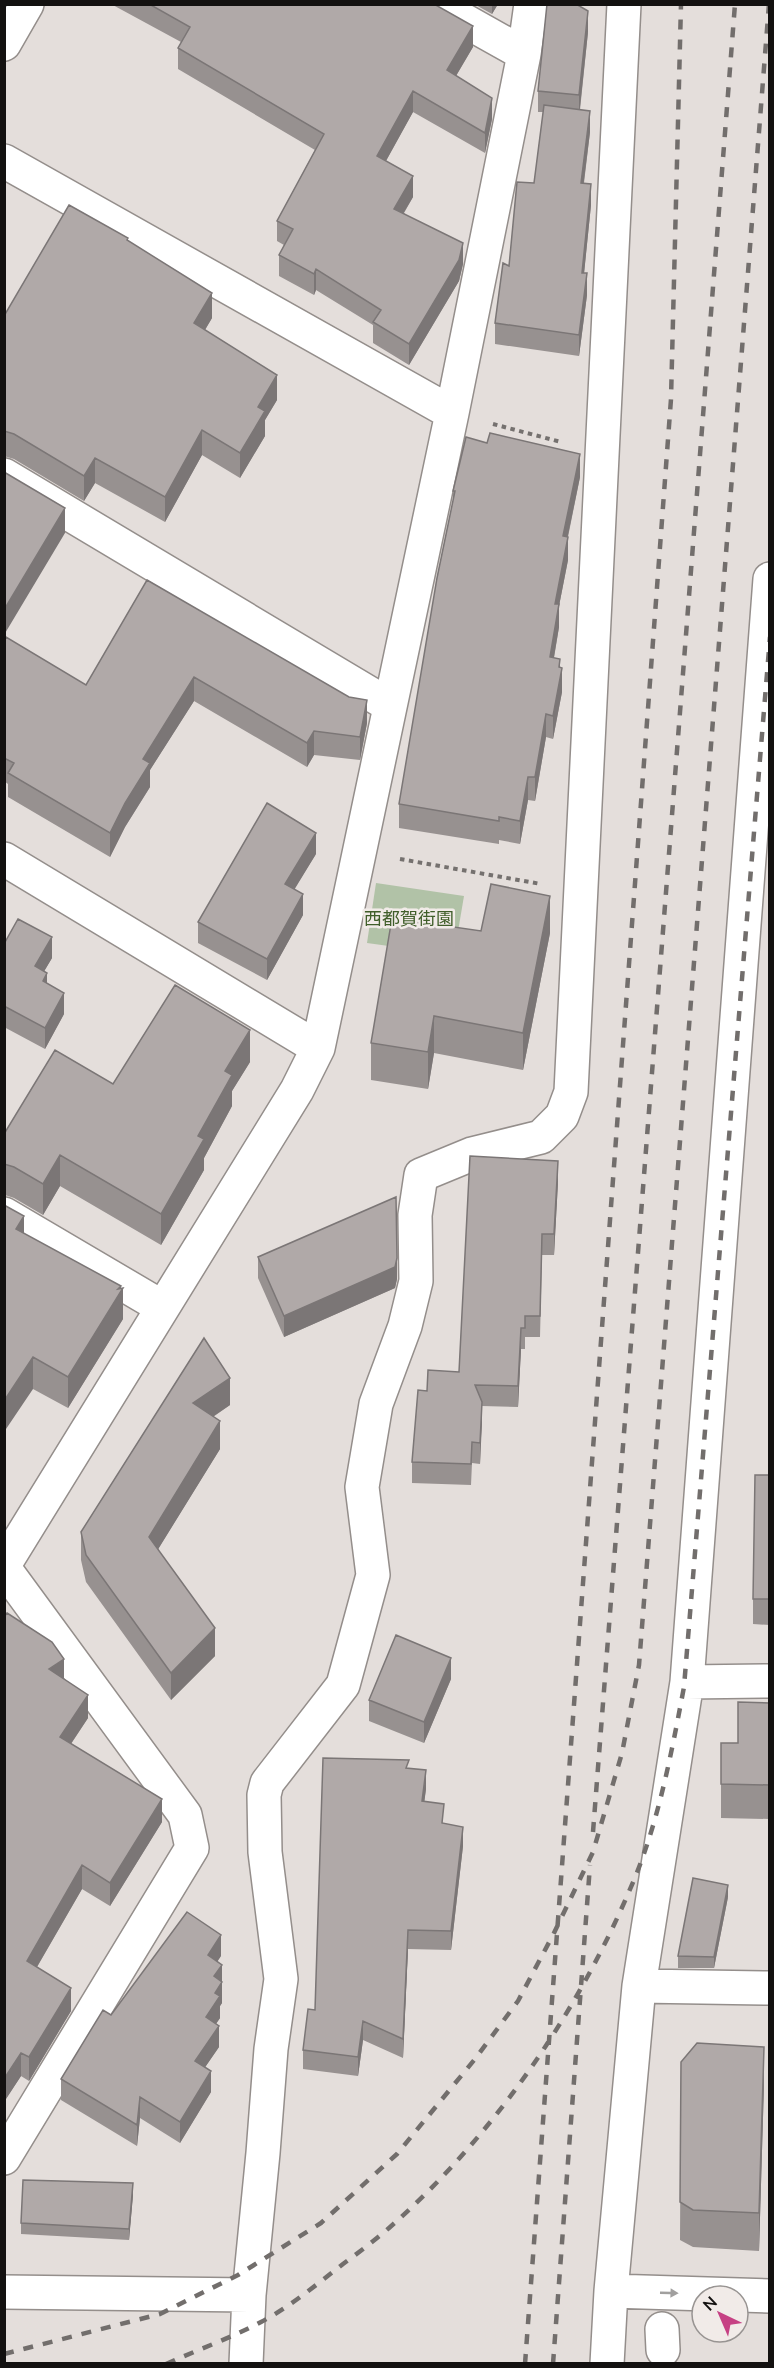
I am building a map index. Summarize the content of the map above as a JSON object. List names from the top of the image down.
{
  "parks": ["西都賀街園"],
  "north": "top left"
}
